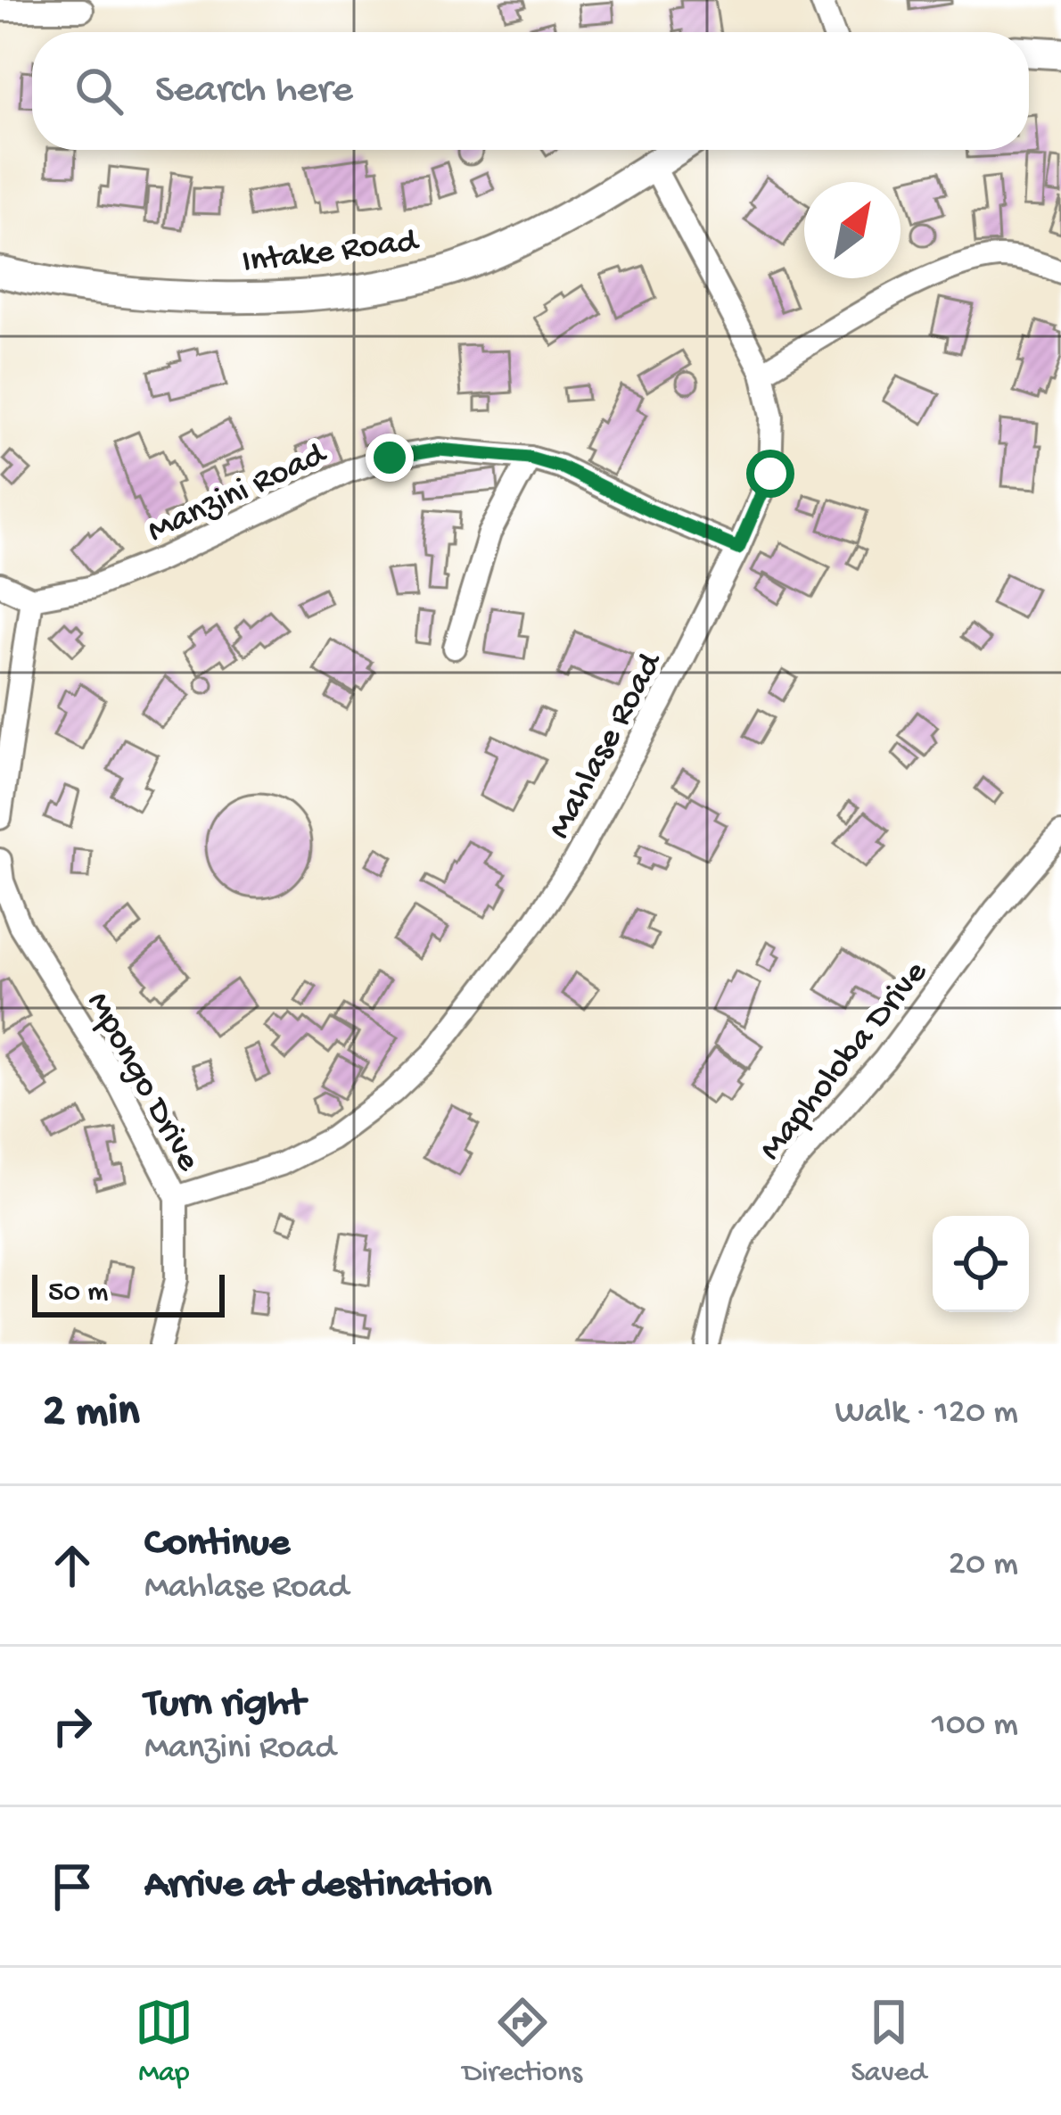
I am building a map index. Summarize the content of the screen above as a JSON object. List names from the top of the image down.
{
  "streets": {
    "street": [
      "Intake Road",
      "Manzini Road",
      "Mahlase Road",
      "Mapholoba Drive",
      "Mpongo Drive"
    ]
  },
  "crossings": [
    ["Intake Road", "Mahlase Road"],
    ["Manzini Road", "Mahlase Road"],
    ["Mahlase Road", "Mpongo Drive"]
  ],
  "scale_bar": "50 m",
  "north": "top right",
  "page": {
    "search": "Search here",
    "scale": "50 m",
    "heading": ["2 min", "Walk · 120 m"],
    "list": [
      ["Continue", "Mahlase Road", "20 m"],
      ["Turn right", "Manzini Road", "100 m"],
      "Arrive at destination"
    ],
    "nav": ["Map", "Directions", "Saved"]
  }
}
